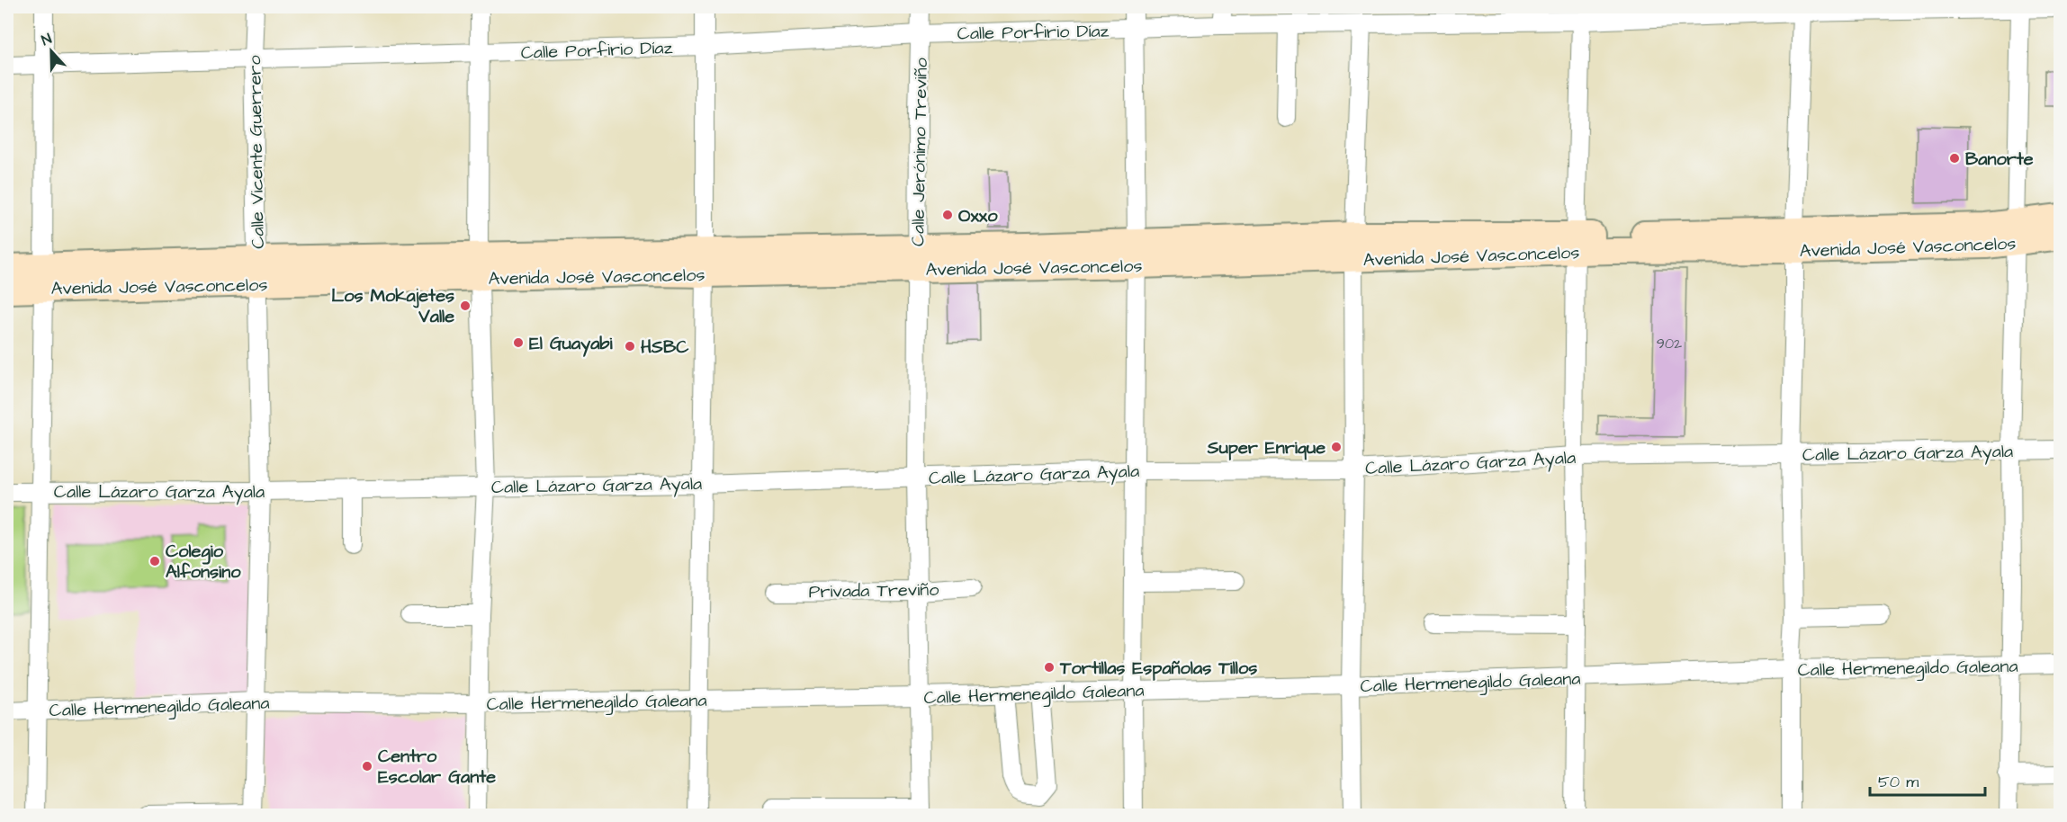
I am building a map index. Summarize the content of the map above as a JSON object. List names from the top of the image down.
{
  "streets": {
    "main road": ["Avenida José Vasconcelos"],
    "street": [
      "Calle Porfirio Díaz",
      "Calle Vicente Guerrero",
      "Calle Jerónimo Treviño",
      "Calle Lázaro Garza Ayala",
      "Privada Treviño",
      "Calle Hermenegildo Galeana"
    ]
  },
  "crossings": [
    ["Calle Porfirio Díaz", "Calle Vicente Guerrero"],
    ["Calle Porfirio Díaz", "Calle Jerónimo Treviño"],
    ["Calle Vicente Guerrero", "Avenida José Vasconcelos"],
    ["Calle Vicente Guerrero", "Calle Lázaro Garza Ayala"],
    ["Calle Vicente Guerrero", "Calle Hermenegildo Galeana"],
    ["Calle Jerónimo Treviño", "Avenida José Vasconcelos"],
    ["Calle Jerónimo Treviño", "Calle Lázaro Garza Ayala"],
    ["Calle Jerónimo Treviño", "Privada Treviño"],
    ["Calle Jerónimo Treviño", "Calle Hermenegildo Galeana"]
  ],
  "places": [
    "Banorte",
    "Oxxo",
    "Los Mokajetes Valle",
    "El Guayabi",
    "HSBC",
    "Super Enrique",
    "Colegio Alfonsino",
    "Tortillas Españolas Tillos",
    "Centro Escolar Gante"
  ],
  "house_numbers": ["902"],
  "scale_bar": "50 m",
  "north": "top"
}
